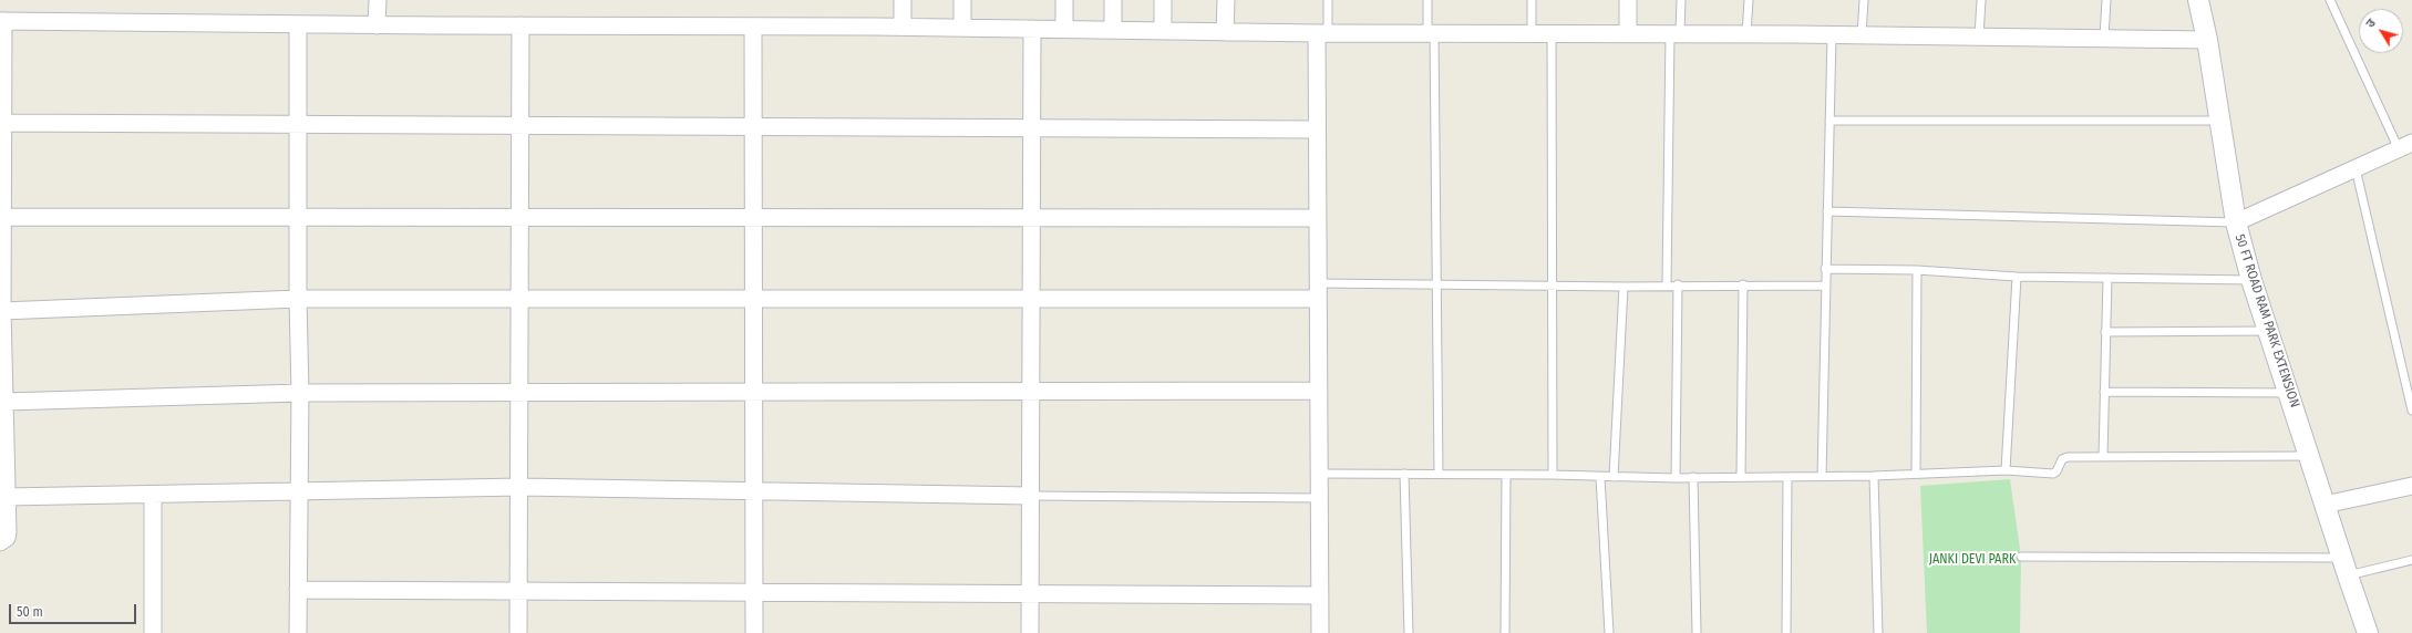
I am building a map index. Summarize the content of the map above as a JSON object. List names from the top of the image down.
{
  "streets": {
    "street": ["50 FT ROAD RAM PARK EXTENSION"]
  },
  "parks": ["JANKI DEVI PARK"],
  "scale_bar": "50 m",
  "north": "top left"
}
